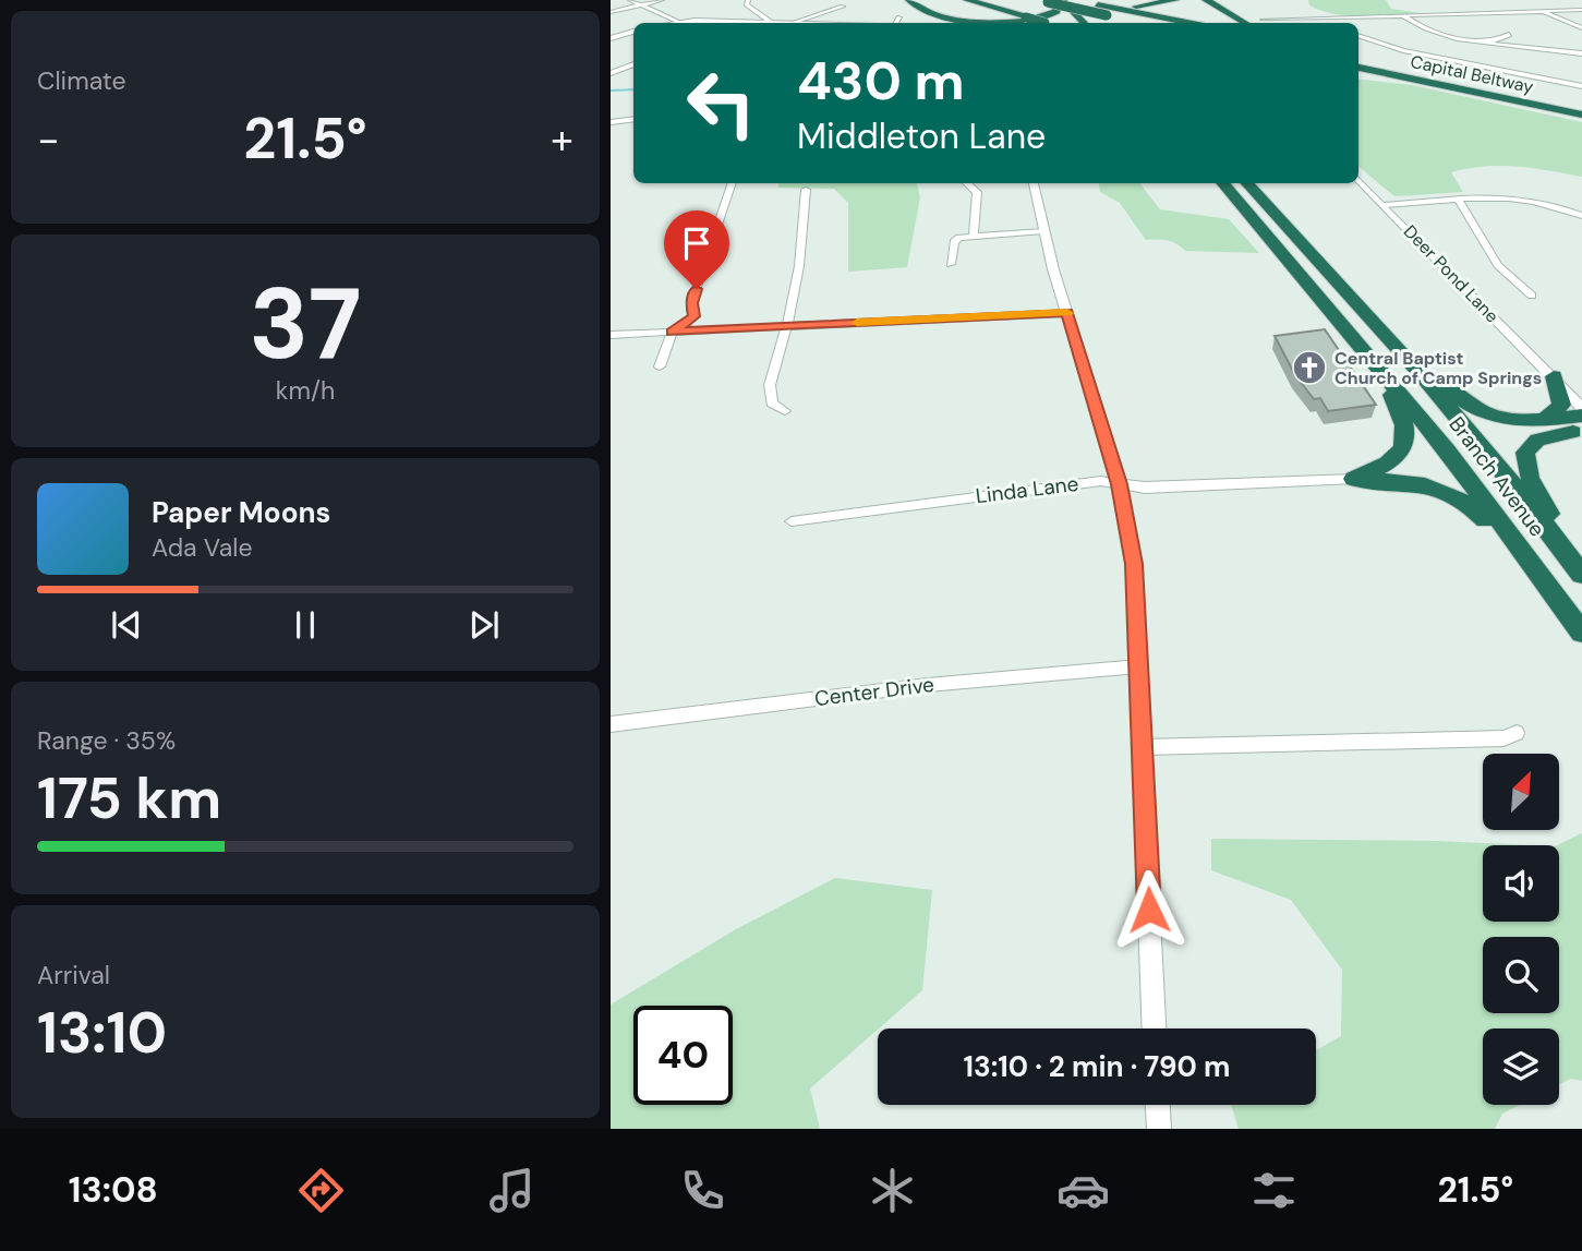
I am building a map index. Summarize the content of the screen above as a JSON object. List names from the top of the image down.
{
  "streets": {
    "highway": ["Capital Beltway", "Branch Avenue"],
    "street": ["Deer Pond Lane", "Linda Lane", "Center Drive"]
  },
  "places": {
    "church": ["Central Baptist Church of Camp Springs"]
  },
  "north": "top right",
  "page": {
    "tile": [
      "Climate",
      ["37", "km/h"],
      ["Range · 35%", "175 km"],
      ["Arrival", "13:10"]
    ],
    "turn": ["430 m", "Middleton Lane"],
    "heat": ["−", "21.5°", "+"],
    "song": ["Paper Moons", "Ada Vale"],
    "limit": "40",
    "trip": "13:10 · 2 min · 790 m",
    "tabs": ["13:08", "21.5°"]
  }
}
